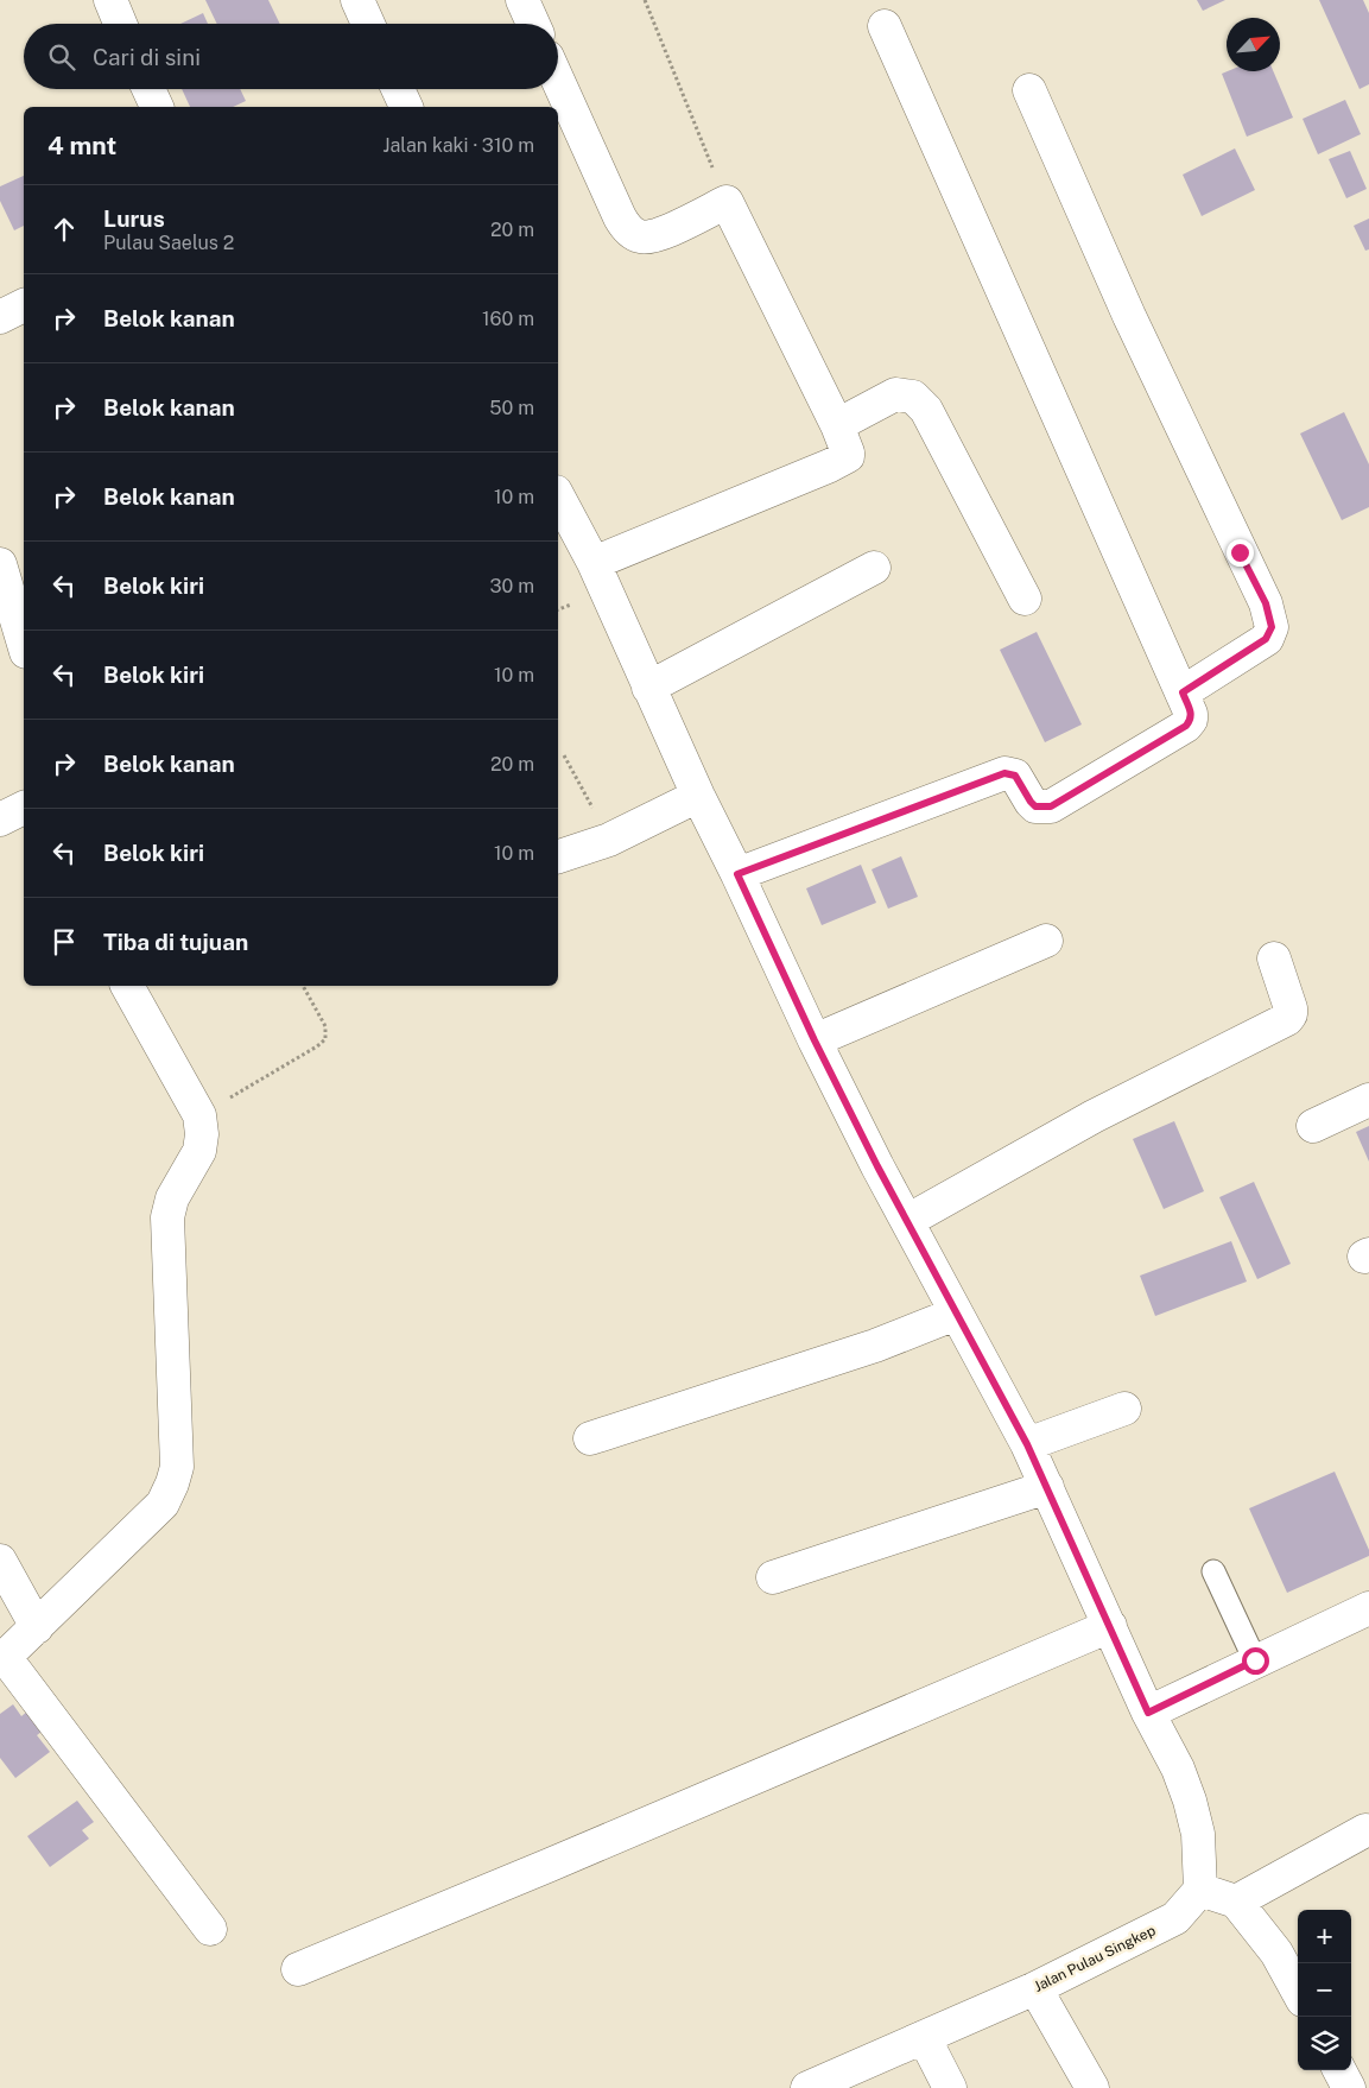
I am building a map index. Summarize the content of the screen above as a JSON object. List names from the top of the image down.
{
  "streets": {
    "street": ["Jalan Pulau Singkep"]
  },
  "north": "top right",
  "page": {
    "search": "Cari di sini",
    "heading": ["4 mnt", "Jalan kaki · 310 m"],
    "list": [
      ["Lurus", "Pulau Saelus 2", "20 m"],
      ["Belok kanan", "160 m"],
      ["Belok kanan", "50 m"],
      ["Belok kanan", "10 m"],
      ["Belok kiri", "30 m"],
      ["Belok kiri", "10 m"],
      ["Belok kanan", "20 m"],
      ["Belok kiri", "10 m"],
      "Tiba di tujuan"
    ],
    "map_buttons": ["+", "−"]
  }
}
